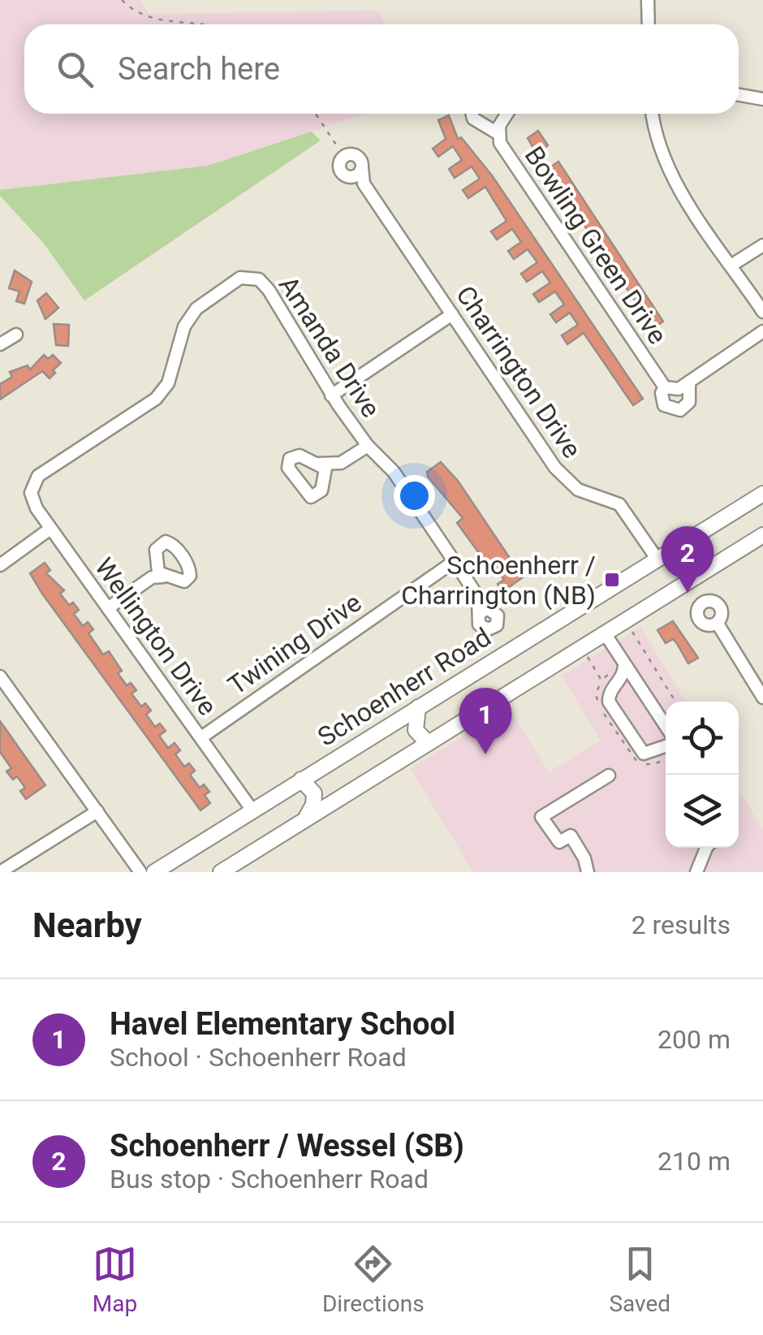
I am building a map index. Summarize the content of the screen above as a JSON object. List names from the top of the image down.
{
  "streets": {
    "main road": ["Schoenherr Road"],
    "street": [
      "Bowling Green Drive",
      "Amanda Drive",
      "Charrington Drive",
      "Wellington Drive",
      "Twining Drive"
    ]
  },
  "crossings": [
    ["Amanda Drive", "Wellington Drive"],
    ["Amanda Drive", "Twining Drive"],
    ["Charrington Drive", "Schoenherr Road"],
    ["Wellington Drive", "Twining Drive"],
    ["Wellington Drive", "Schoenherr Road"]
  ],
  "places": {
    "transit": ["Schoenherr / Charrington (NB)"]
  },
  "page": {
    "search": "Search here",
    "pins": ["2", "1"],
    "heading": ["Nearby", "2 results"],
    "list": [
      {
        "mark": "1",
        "name": "Havel Elementary School",
        "note": "School · Schoenherr Road",
        "value": "200 m"
      },
      {
        "mark": "2",
        "name": "Schoenherr / Wessel (SB)",
        "note": "Bus stop · Schoenherr Road",
        "value": "210 m"
      }
    ],
    "nav": ["Map", "Directions", "Saved"]
  }
}
